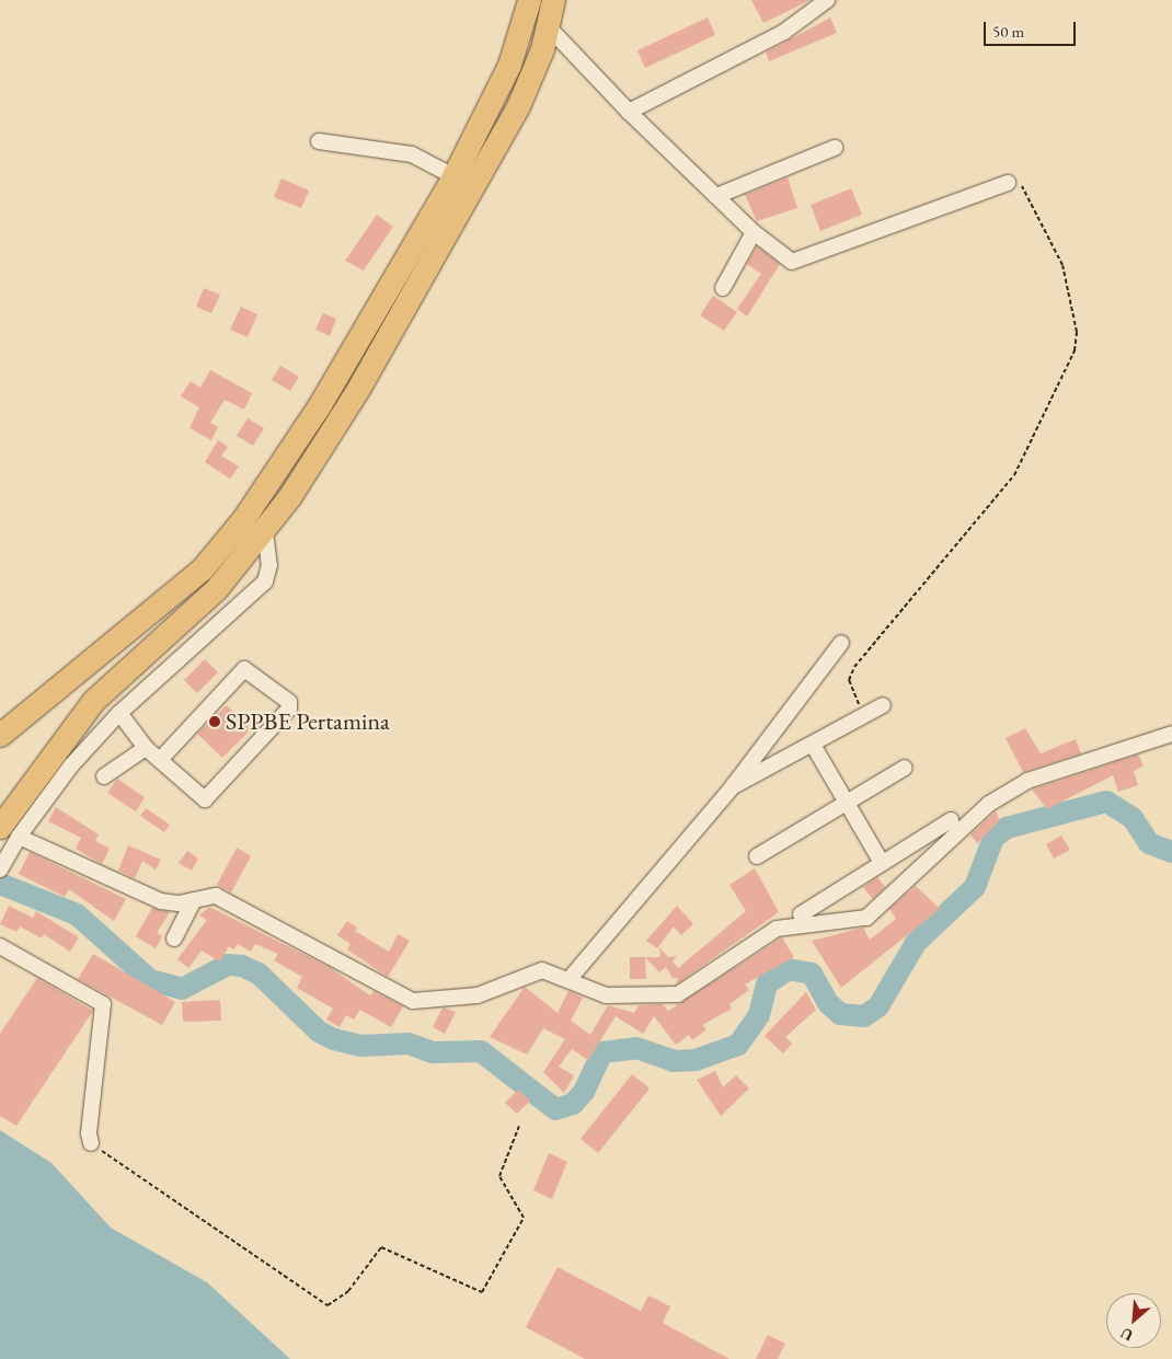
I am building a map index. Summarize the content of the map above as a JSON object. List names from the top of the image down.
{
  "places": ["SPPBE Pertamina"],
  "scale_bar": "50 m",
  "north": "bottom left"
}
